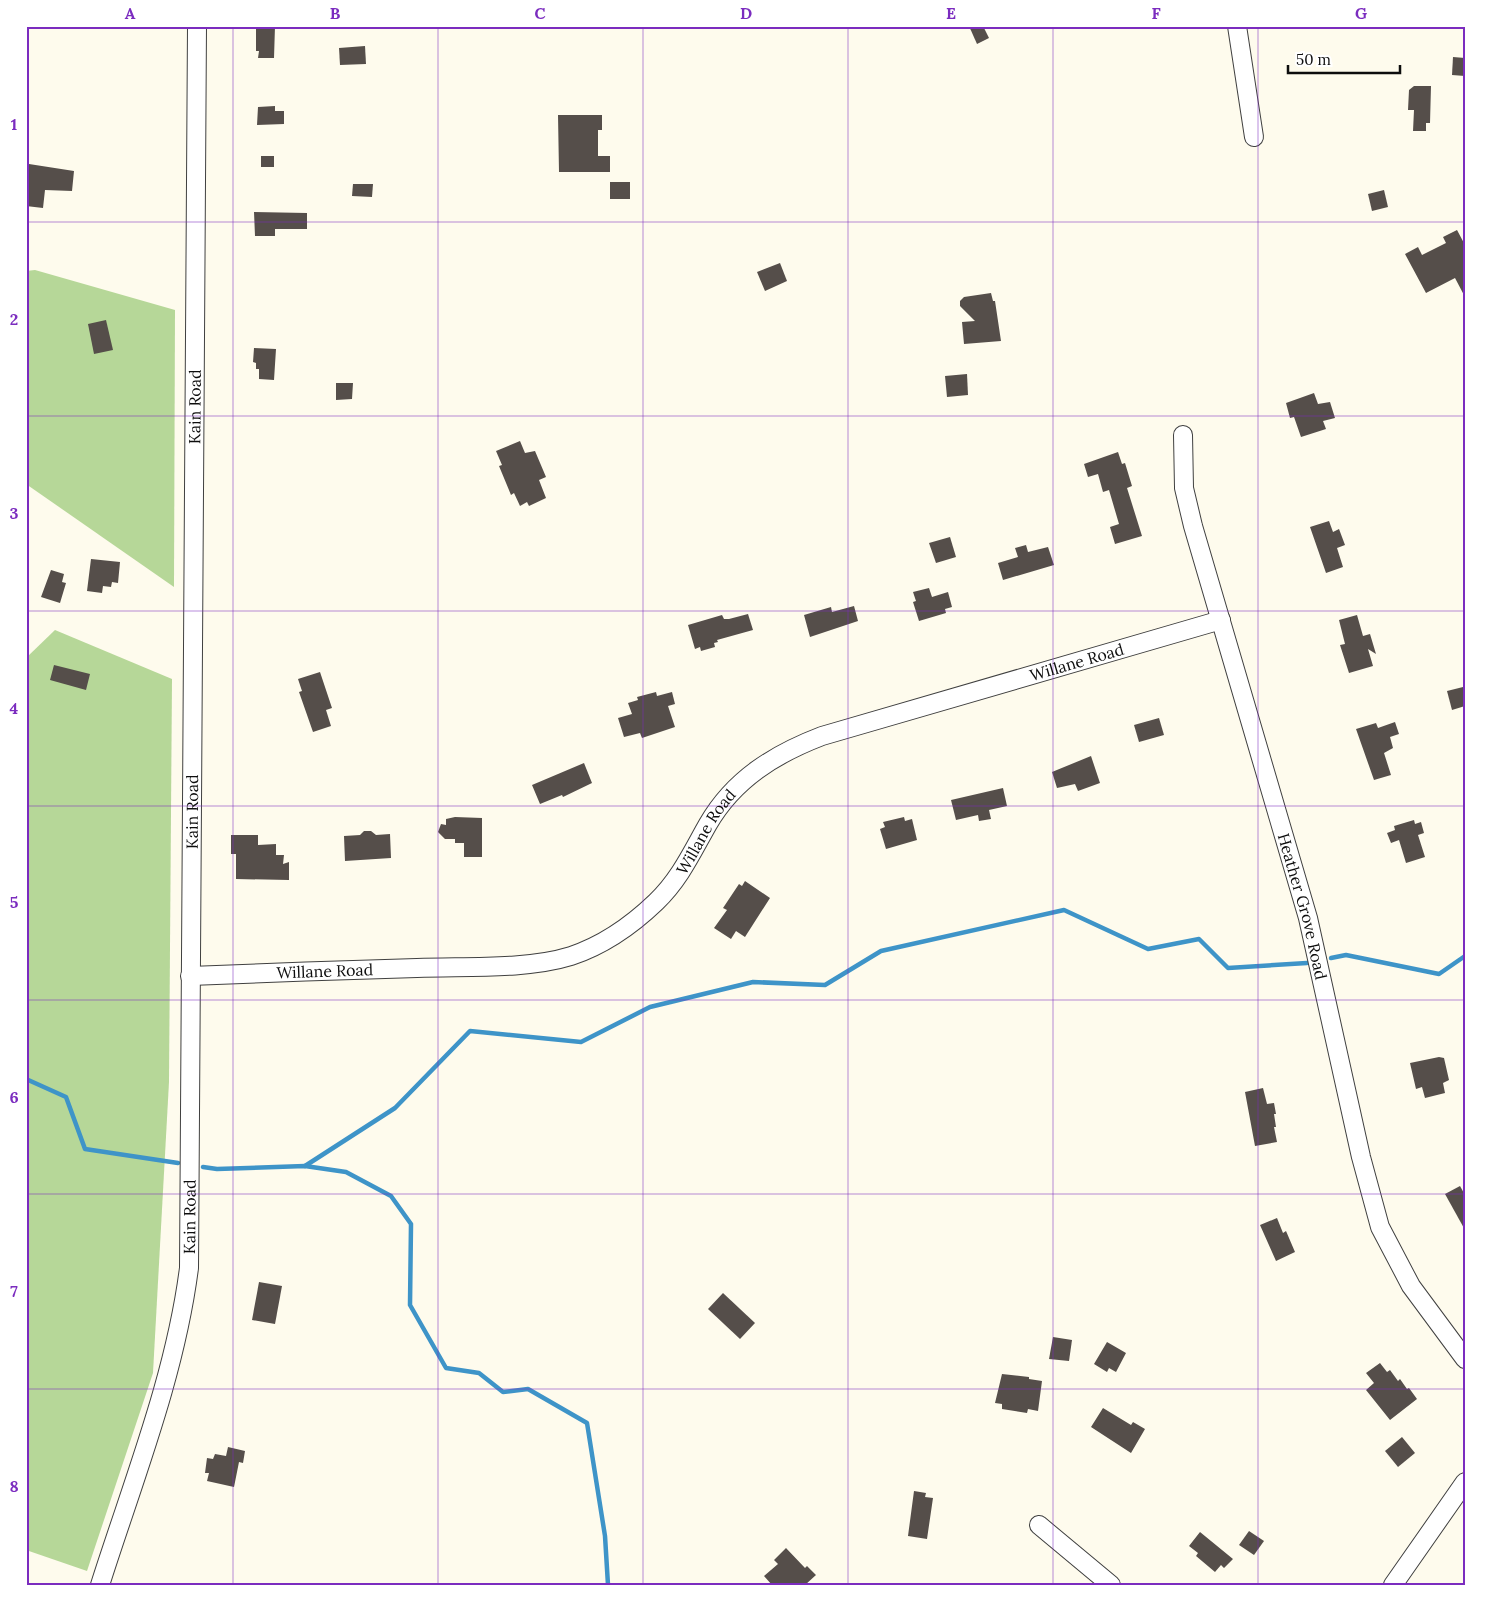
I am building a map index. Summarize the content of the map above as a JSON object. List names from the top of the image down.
{
  "streets": {
    "street": ["Kain Road", "Willane Road", "Heather Grove Road"]
  },
  "crossings": [
    ["Kain Road", "Willane Road"],
    ["Willane Road", "Heather Grove Road"]
  ],
  "scale_bar": "50 m",
  "grid": {
    "columns": [
      "A",
      "B",
      "C",
      "D",
      "E",
      "F",
      "G"
    ],
    "rows": [
      "1",
      "2",
      "3",
      "4",
      "5",
      "6",
      "7",
      "8"
    ]
  }
}
